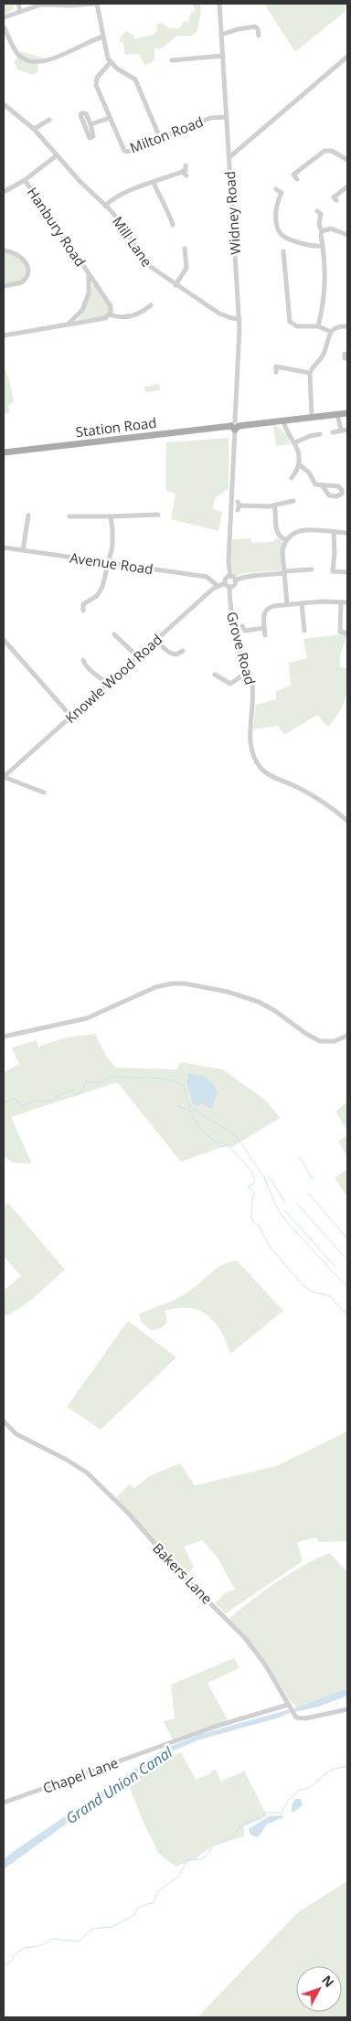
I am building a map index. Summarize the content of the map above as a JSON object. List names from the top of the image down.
{
  "streets": {
    "main road": ["Station Road"],
    "street": [
      "Milton Road",
      "Widney Road",
      "Hanbury Road",
      "Mill Lane",
      "Avenue Road",
      "Grove Road",
      "Knowle Wood Road",
      "Bakers Lane",
      "Chapel Lane"
    ]
  },
  "crossings": [
    ["Milton Road", "Widney Road"],
    ["Widney Road", "Mill Lane"],
    ["Widney Road", "Station Road"],
    ["Avenue Road", "Knowle Wood Road"],
    ["Grove Road", "Knowle Wood Road"],
    ["Bakers Lane", "Chapel Lane"]
  ],
  "water": ["Grand Union Canal"],
  "north": "top right"
}
